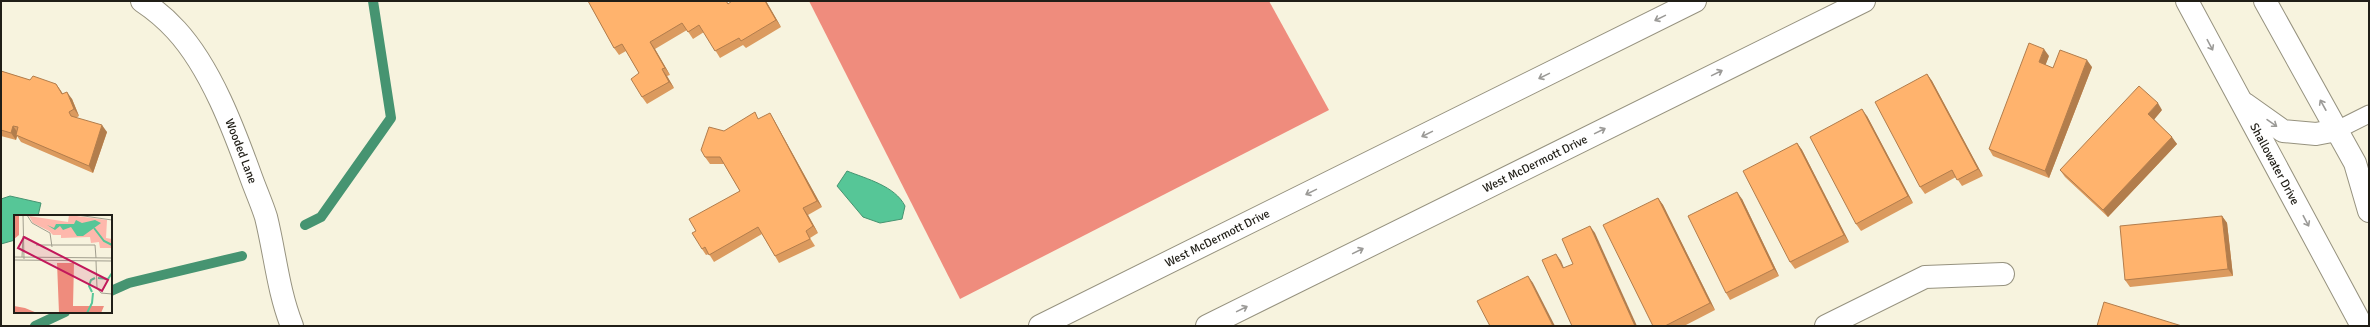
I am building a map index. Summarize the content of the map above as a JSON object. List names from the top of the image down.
{
  "streets": {
    "main road": ["Wooded Lane", "West McDermott Drive", "Shallowater Drive"]
  }
}
